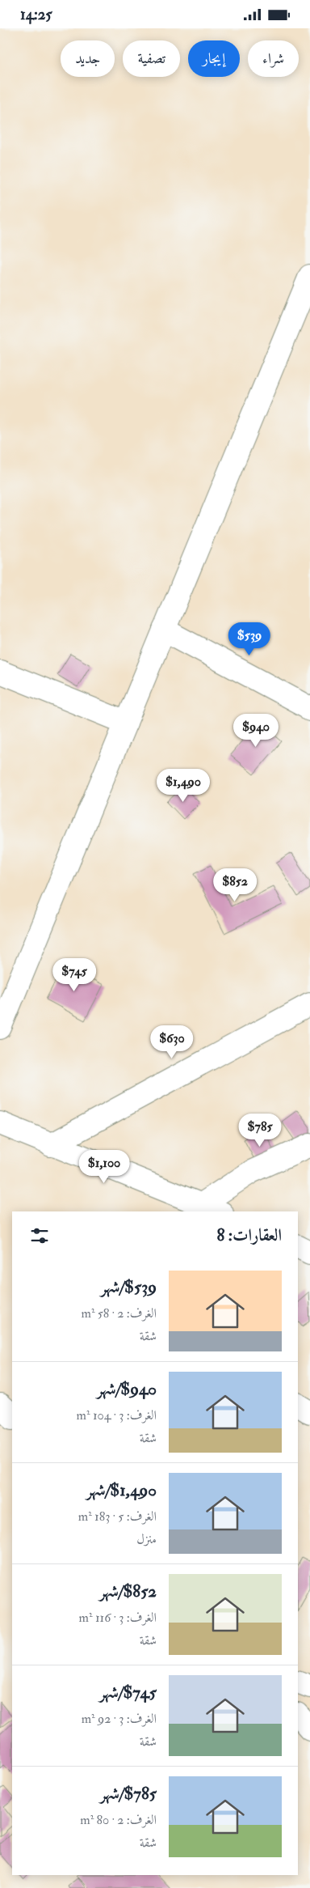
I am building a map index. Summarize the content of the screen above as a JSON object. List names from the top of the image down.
{
  "page": {
    "status": "14:25",
    "chip": [
      "شراء",
      "إيجار",
      "تصفية",
      "جديد"
    ],
    "price": [
      "$539",
      "$940",
      "$1,490",
      "$852",
      "$745",
      "$630",
      "$785",
      "$1,100"
    ],
    "heading": "العقارات: 8",
    "list": [
      {
        "name": "$539/شهر",
        "note": "الغرف: 2 · 58 m² · شقة"
      },
      {
        "name": "$940/شهر",
        "note": "الغرف: 3 · 104 m² · شقة"
      },
      {
        "name": "$1,490/شهر",
        "note": "الغرف: 5 · 183 m² · منزل"
      },
      {
        "name": "$852/شهر",
        "note": "الغرف: 3 · 116 m² · شقة"
      },
      {
        "name": "$745/شهر",
        "note": "الغرف: 3 · 92 m² · شقة"
      },
      {
        "name": "$785/شهر",
        "note": "الغرف: 2 · 80 m² · شقة"
      }
    ]
  }
}
